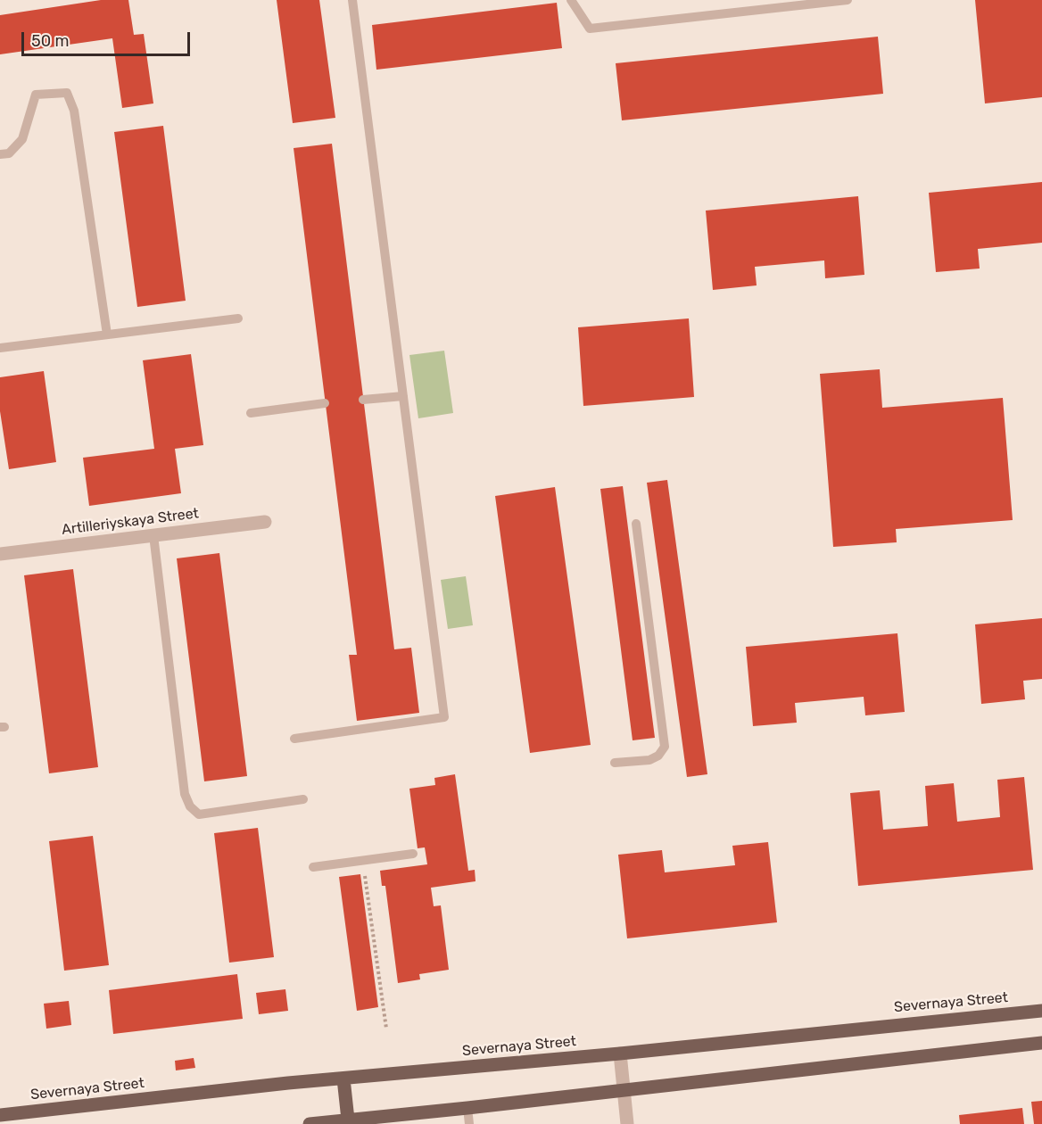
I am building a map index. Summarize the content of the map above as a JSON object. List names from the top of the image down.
{
  "streets": {
    "main road": ["Severnaya Street"],
    "street": ["Artilleriyskaya Street"]
  },
  "scale_bar": "50 m"
}
